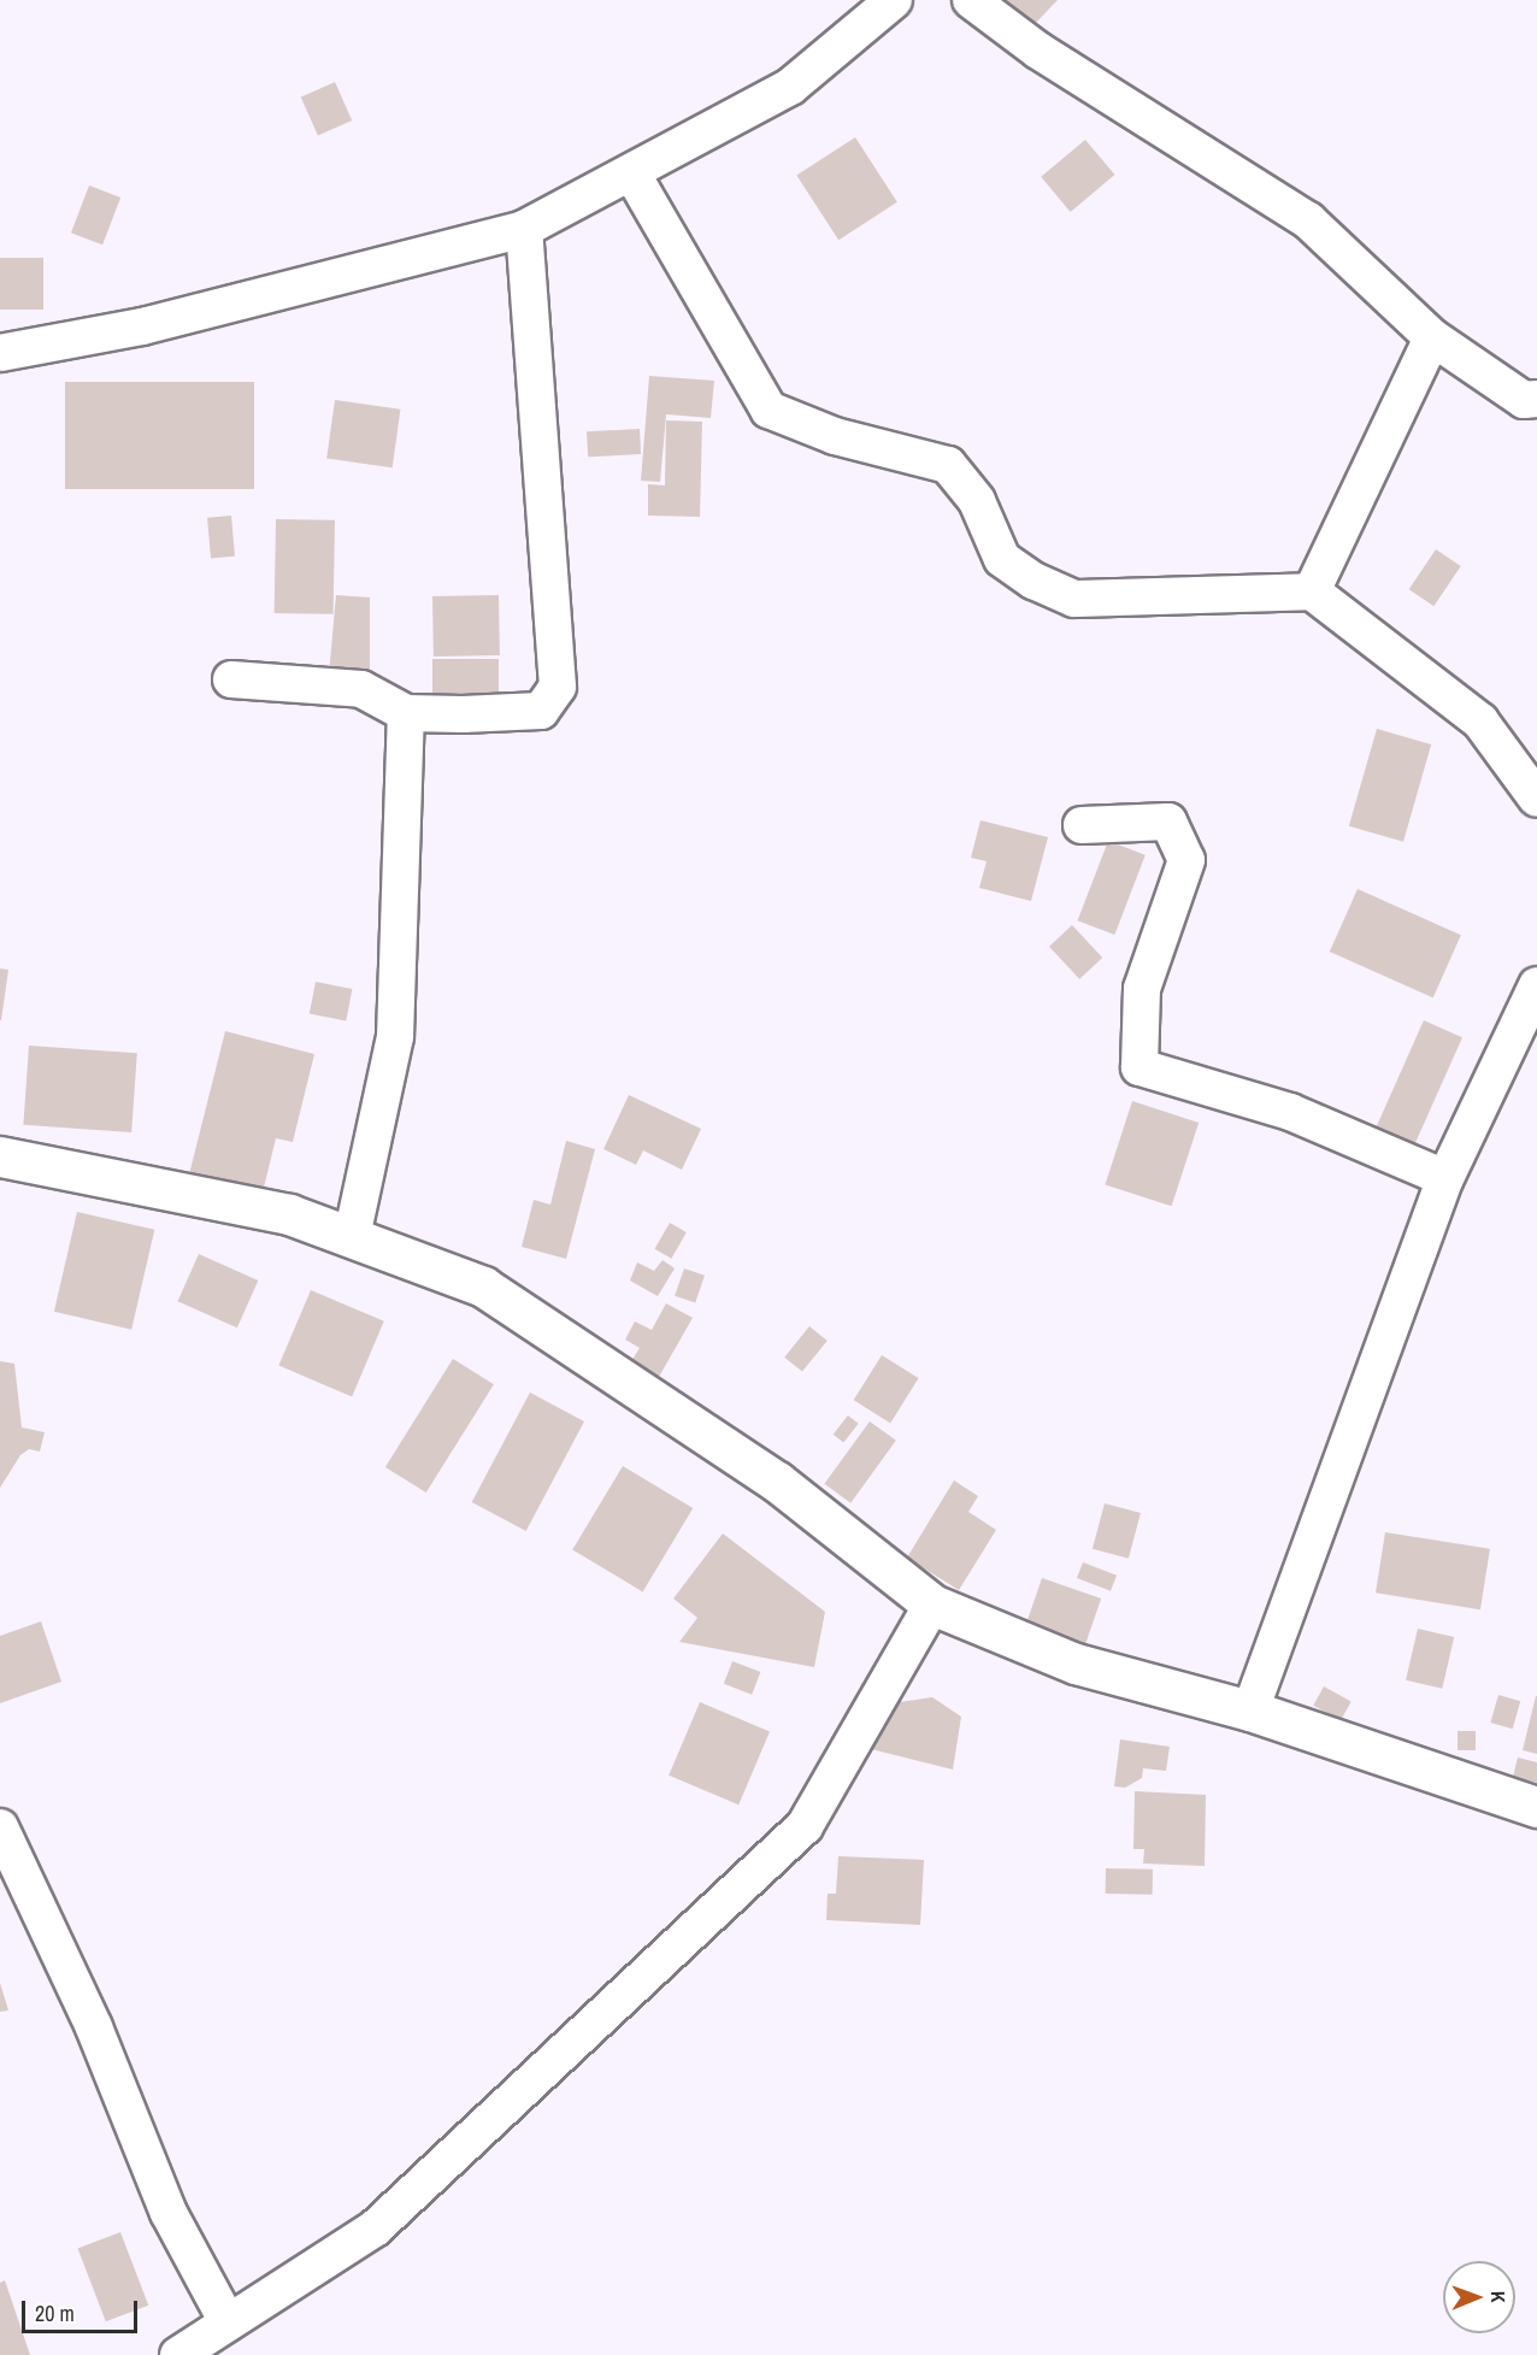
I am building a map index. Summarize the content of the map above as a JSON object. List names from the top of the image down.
{
  "scale_bar": "20 m",
  "north": "right"
}
